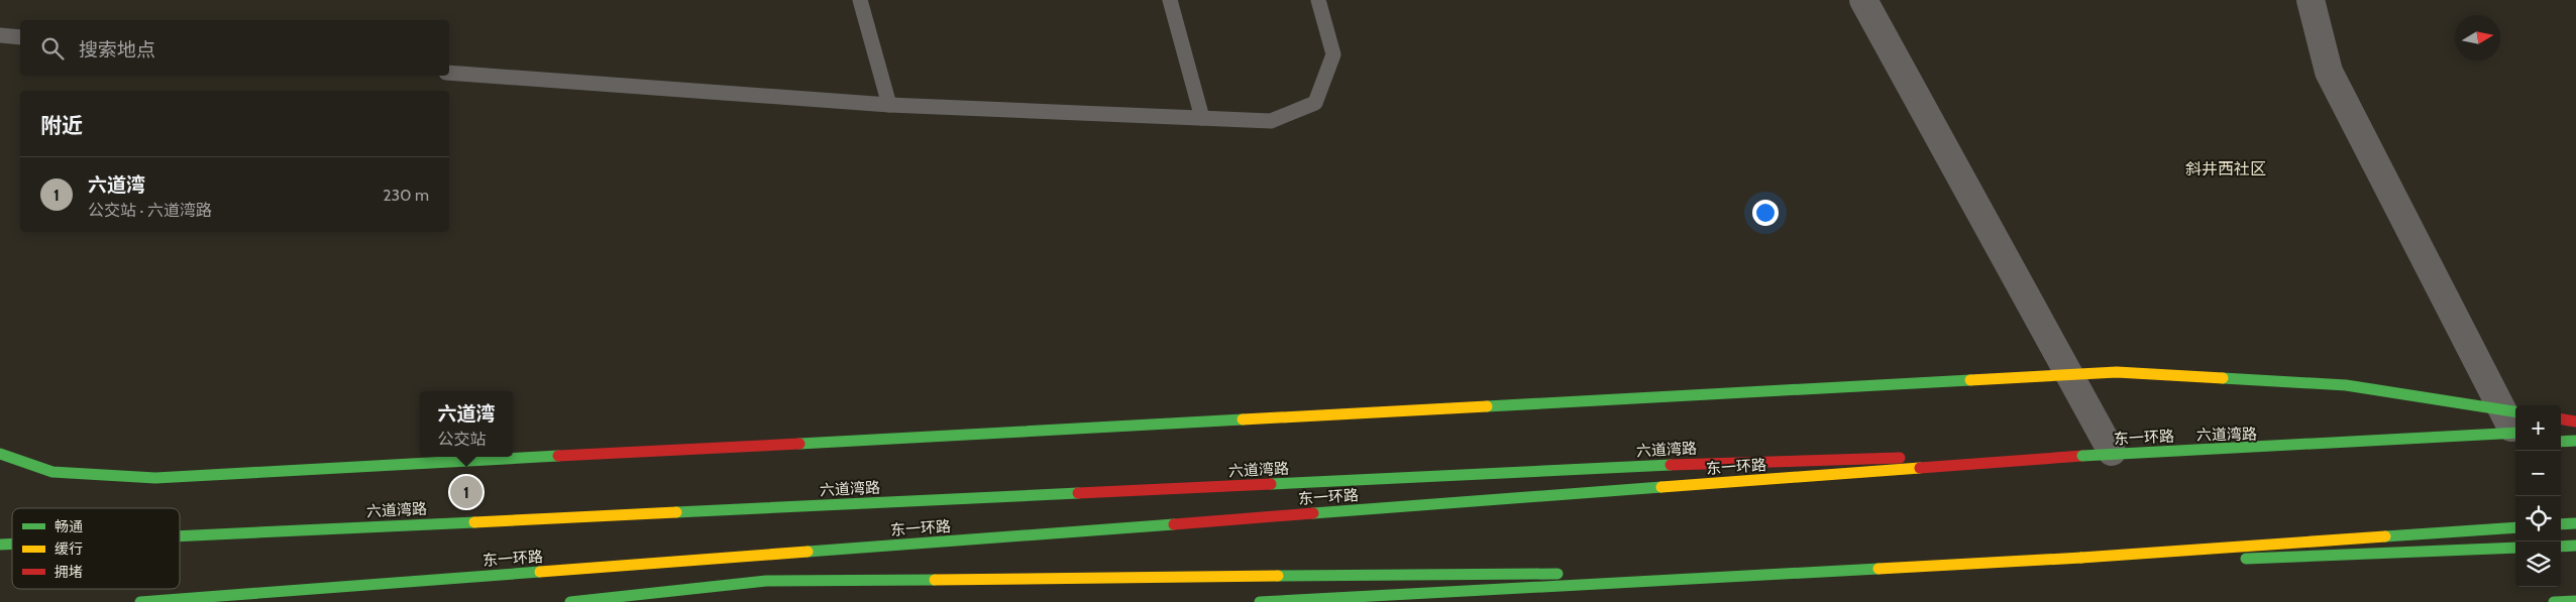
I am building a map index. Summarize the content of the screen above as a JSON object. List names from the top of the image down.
{
  "streets": {
    "main road": ["六道湾路", "东一环路"]
  },
  "districts": ["斜井西社区"],
  "legend": ["畅通", "缓行", "拥堵"],
  "north": "right",
  "page": {
    "search": "搜索地点",
    "heading": "附近",
    "list": [
      {
        "mark": "1",
        "name": "六道湾",
        "note": "公交站 · 六道湾路",
        "value": "230 m"
      }
    ],
    "popup": ["六道湾", "公交站"],
    "map_buttons": ["+", "−"],
    "pins": "1"
  }
}
